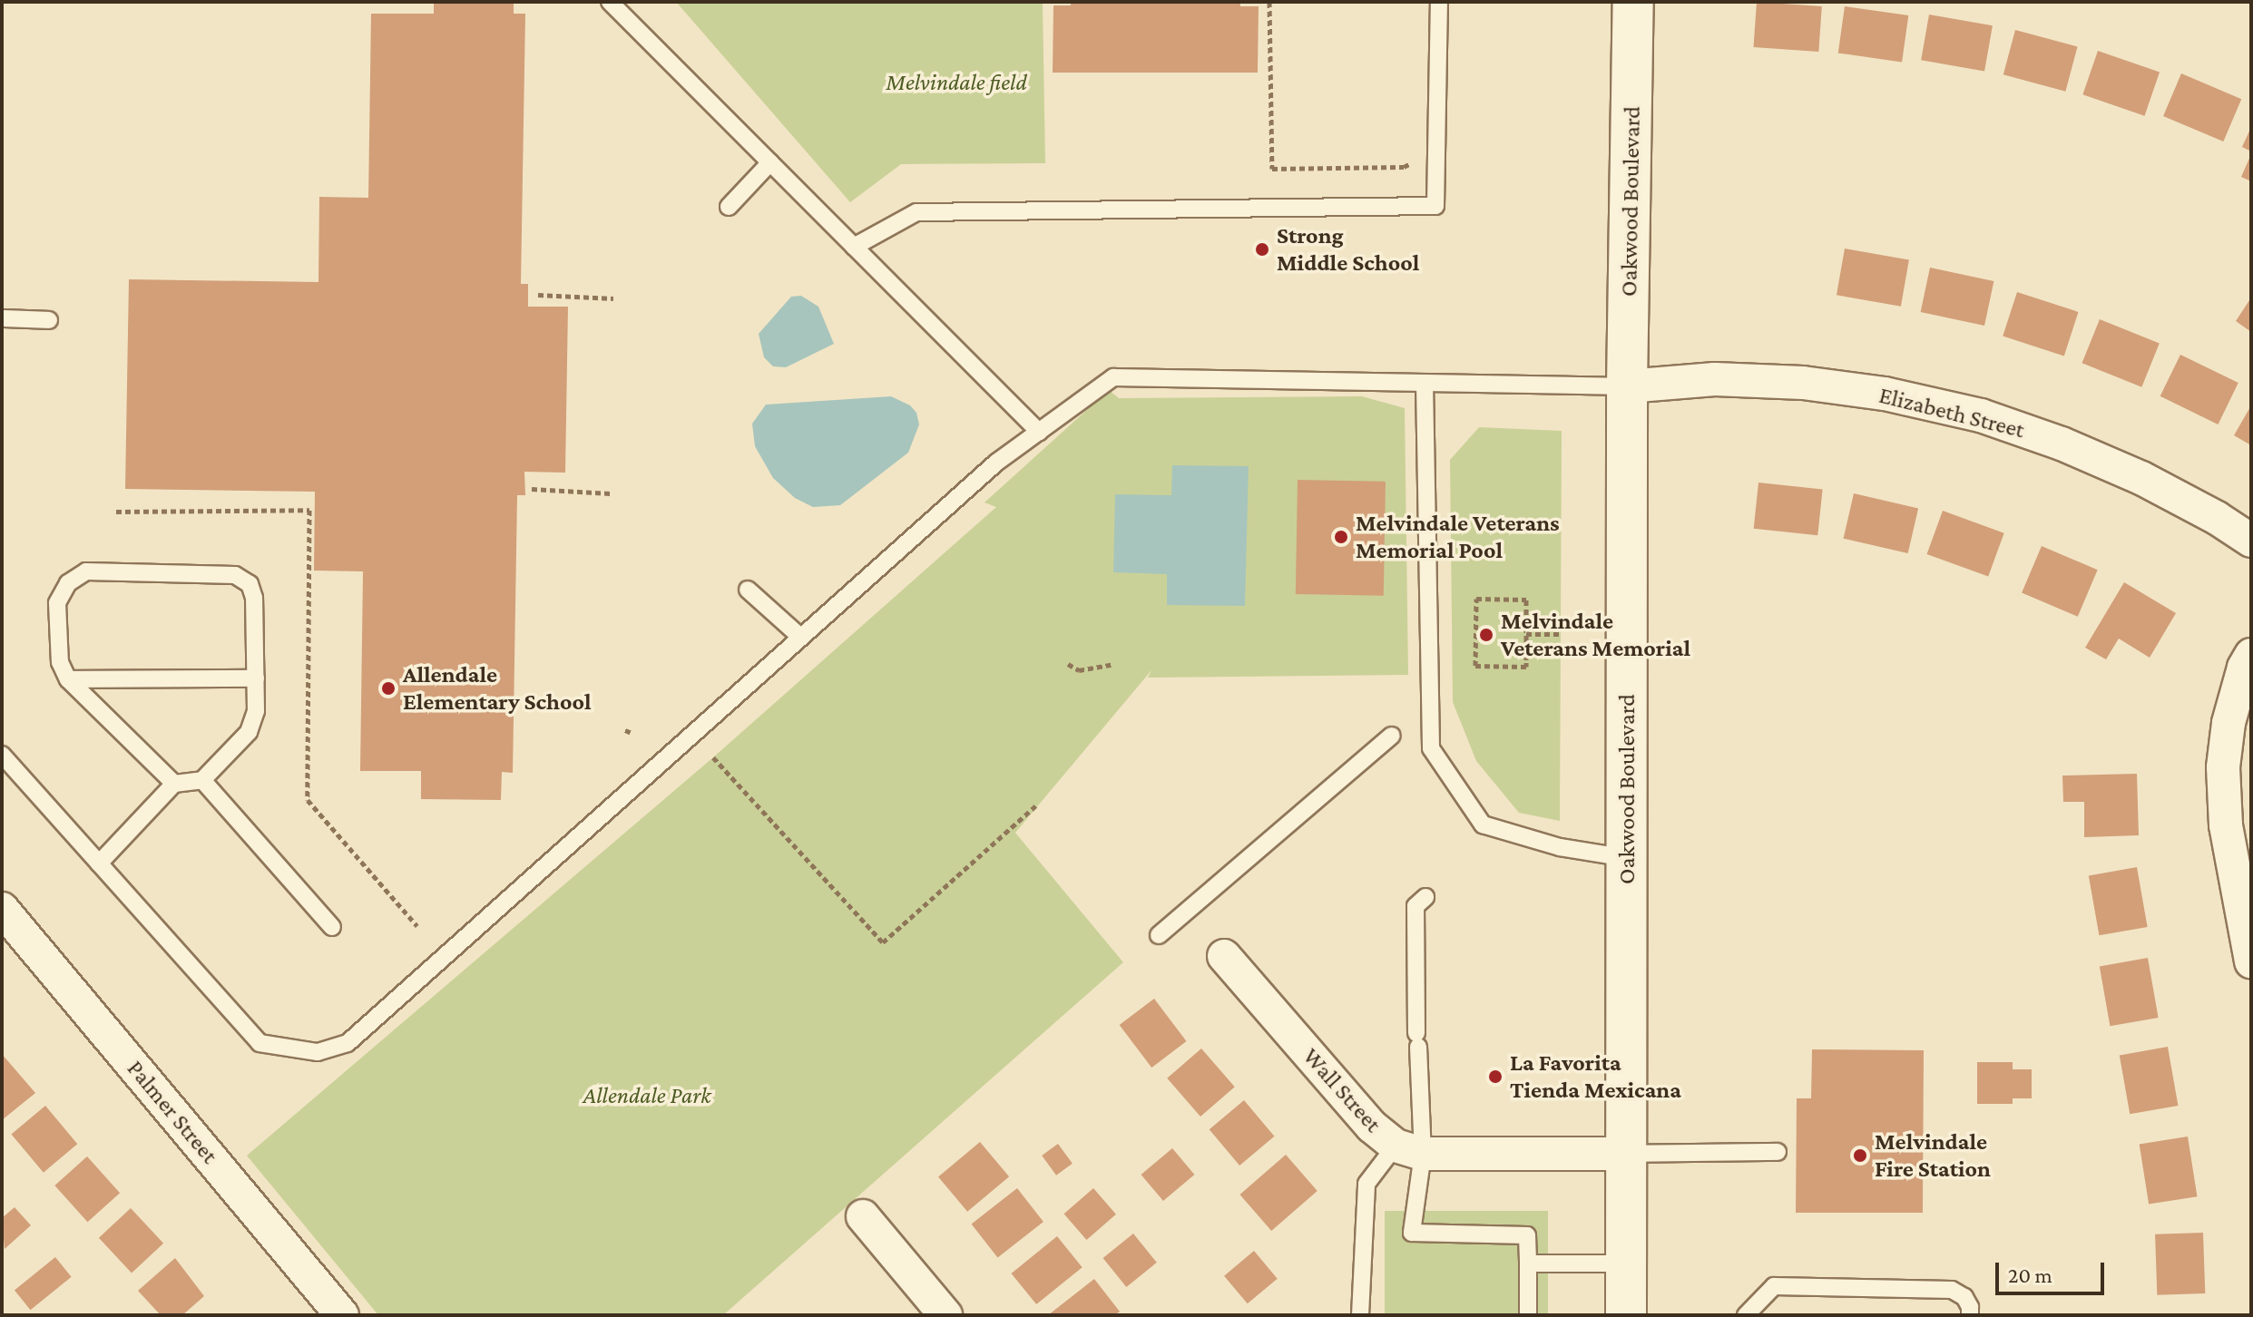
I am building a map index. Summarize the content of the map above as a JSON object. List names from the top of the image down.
{
  "streets": {
    "main road": ["Oakwood Boulevard"],
    "street": ["Elizabeth Street", "Wall Street", "Palmer Street"]
  },
  "crossings": [
    ["Oakwood Boulevard", "Elizabeth Street"]
  ],
  "parks": ["Melvindale field", "Allendale Park"],
  "places": [
    "Strong Middle School",
    "Melvindale Veterans Memorial Pool",
    "Melvindale Veterans Memorial",
    "Allendale Elementary School",
    "La Favorita Tienda Mexicana",
    "Melvindale Fire Station"
  ],
  "scale_bar": "20 m"
}
